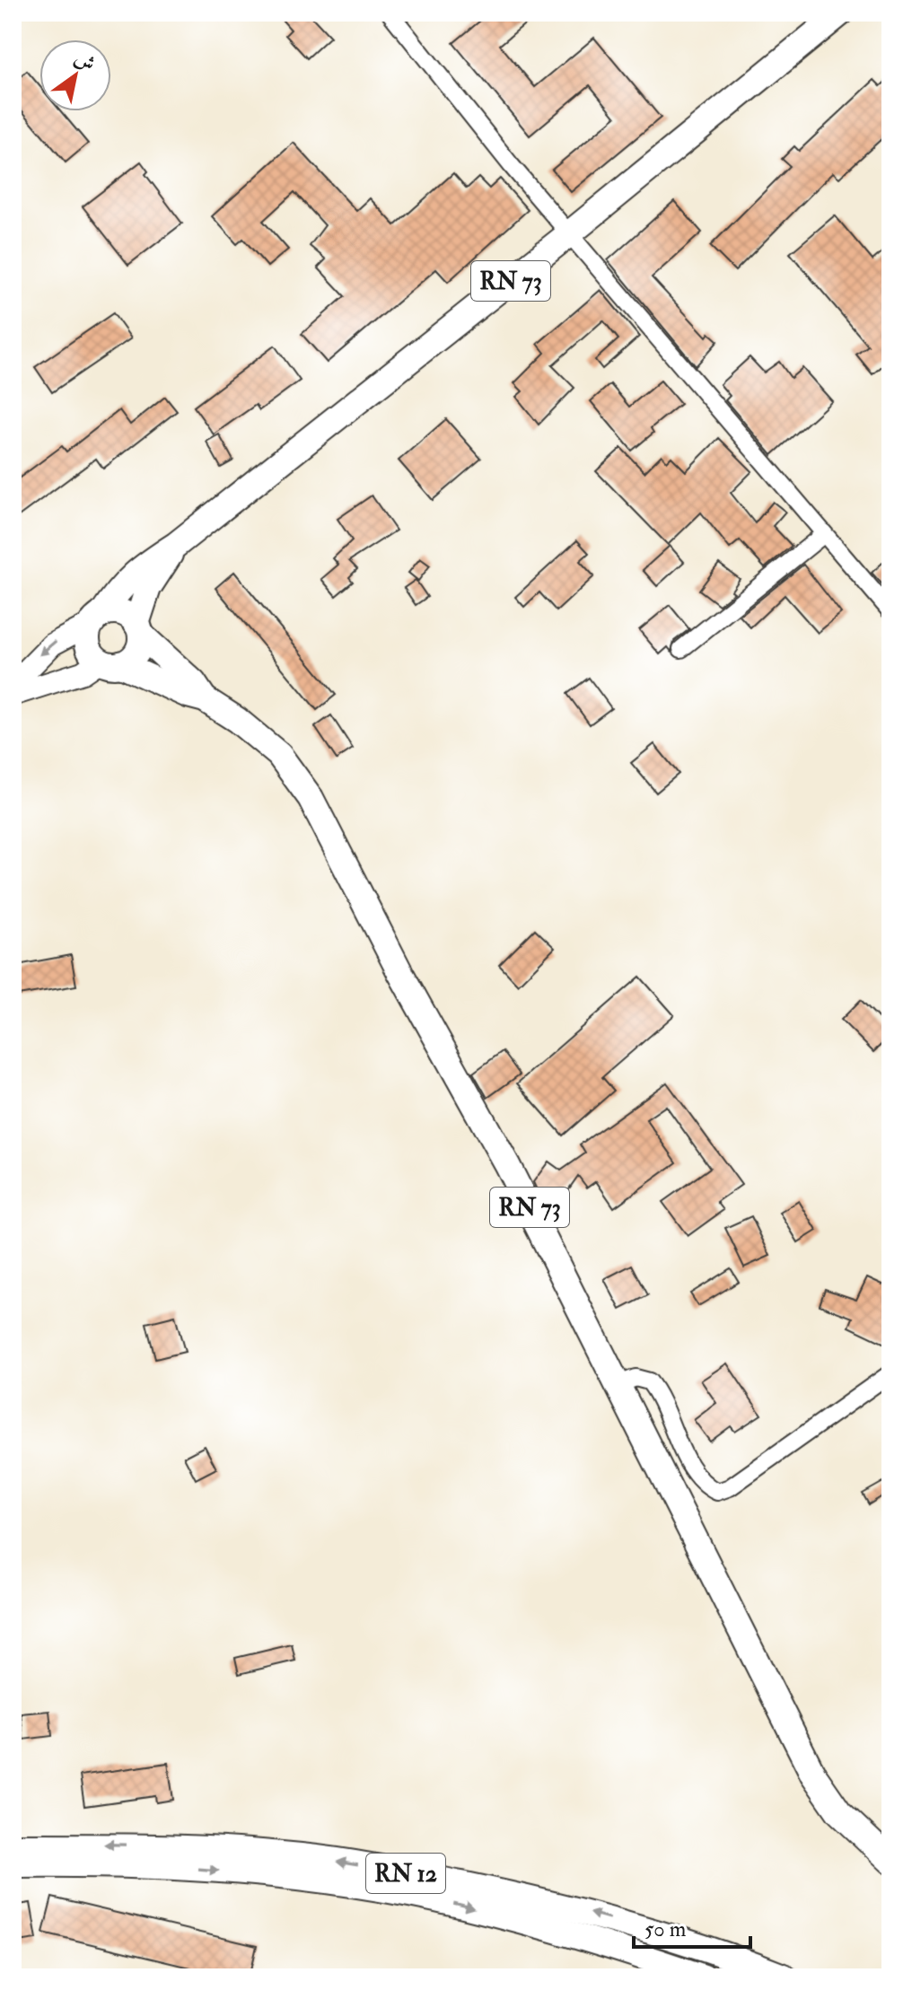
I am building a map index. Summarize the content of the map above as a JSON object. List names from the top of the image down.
{
  "streets": {
    "main road": ["RN 73", "RN 12"]
  },
  "scale_bar": "50 m",
  "north": "top right"
}
